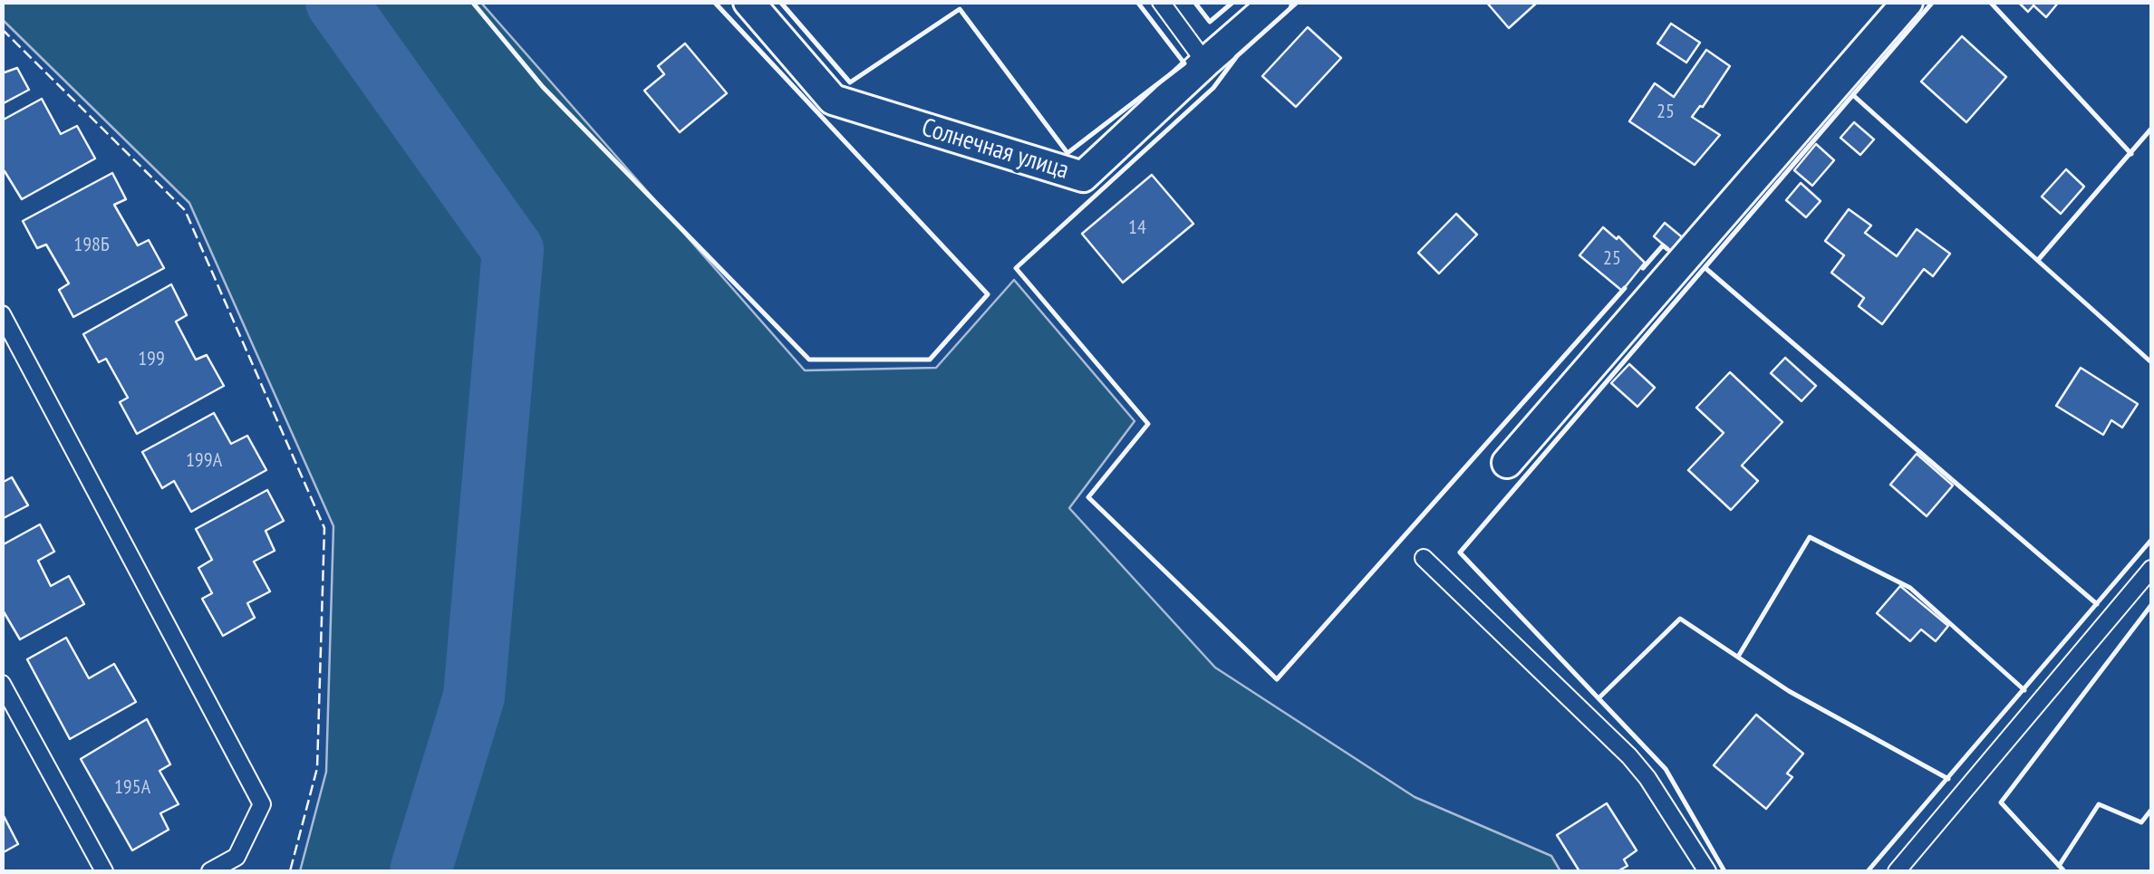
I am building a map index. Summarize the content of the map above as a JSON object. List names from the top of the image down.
{
  "streets": {
    "street": ["Солнечная улица"]
  },
  "house_numbers": [
    "25",
    "14",
    "198Б",
    "25",
    "199",
    "199А",
    "195А"
  ]
}
